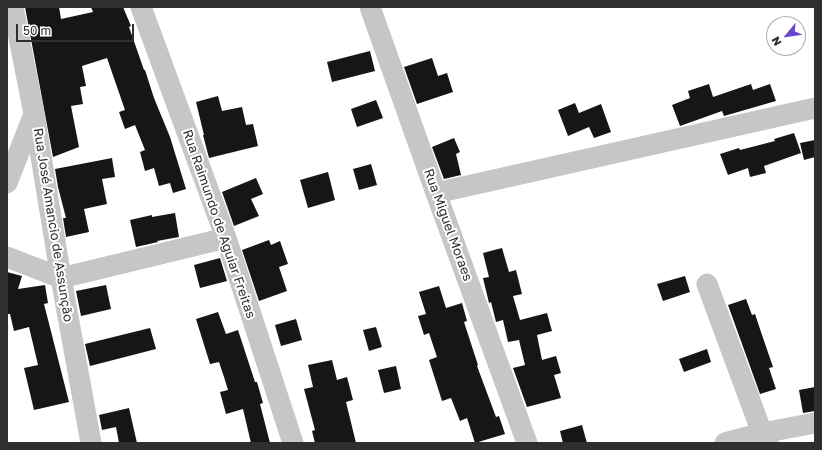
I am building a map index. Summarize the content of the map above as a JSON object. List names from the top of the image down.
{
  "streets": {
    "street": ["Rua Raimundo de Aguiar Freitas", "Rua José Amancio de Assunção", "Rua Miguel Moraes"]
  },
  "scale_bar": "50 m",
  "north": "bottom left"
}
